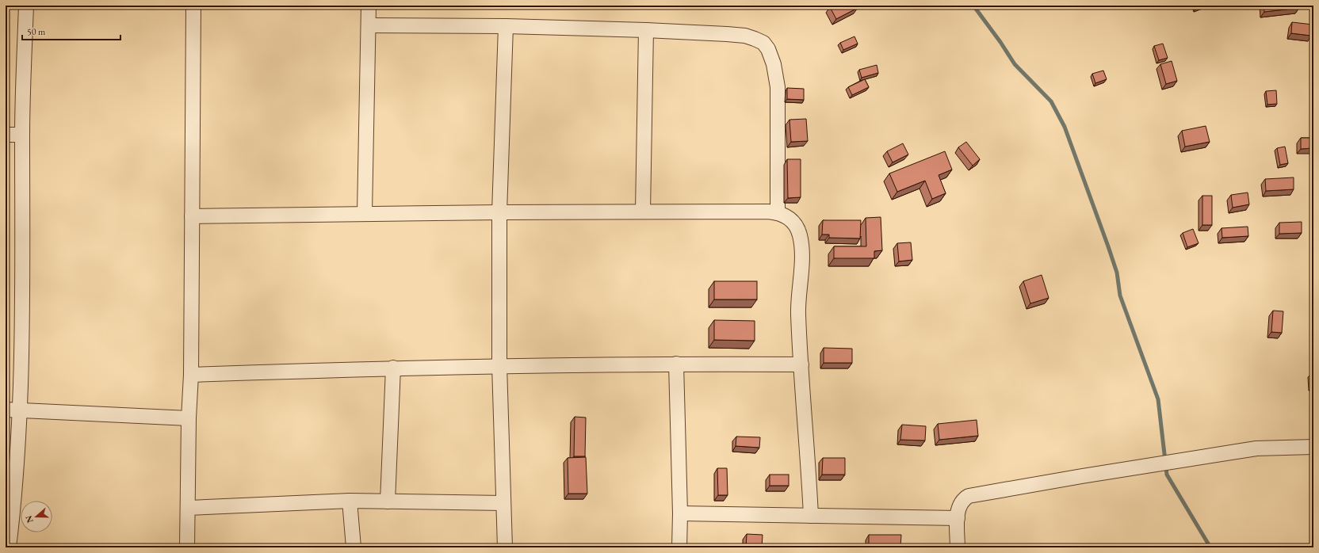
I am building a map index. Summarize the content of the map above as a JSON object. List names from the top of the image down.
{
  "scale_bar": "50 m",
  "north": "left"
}
